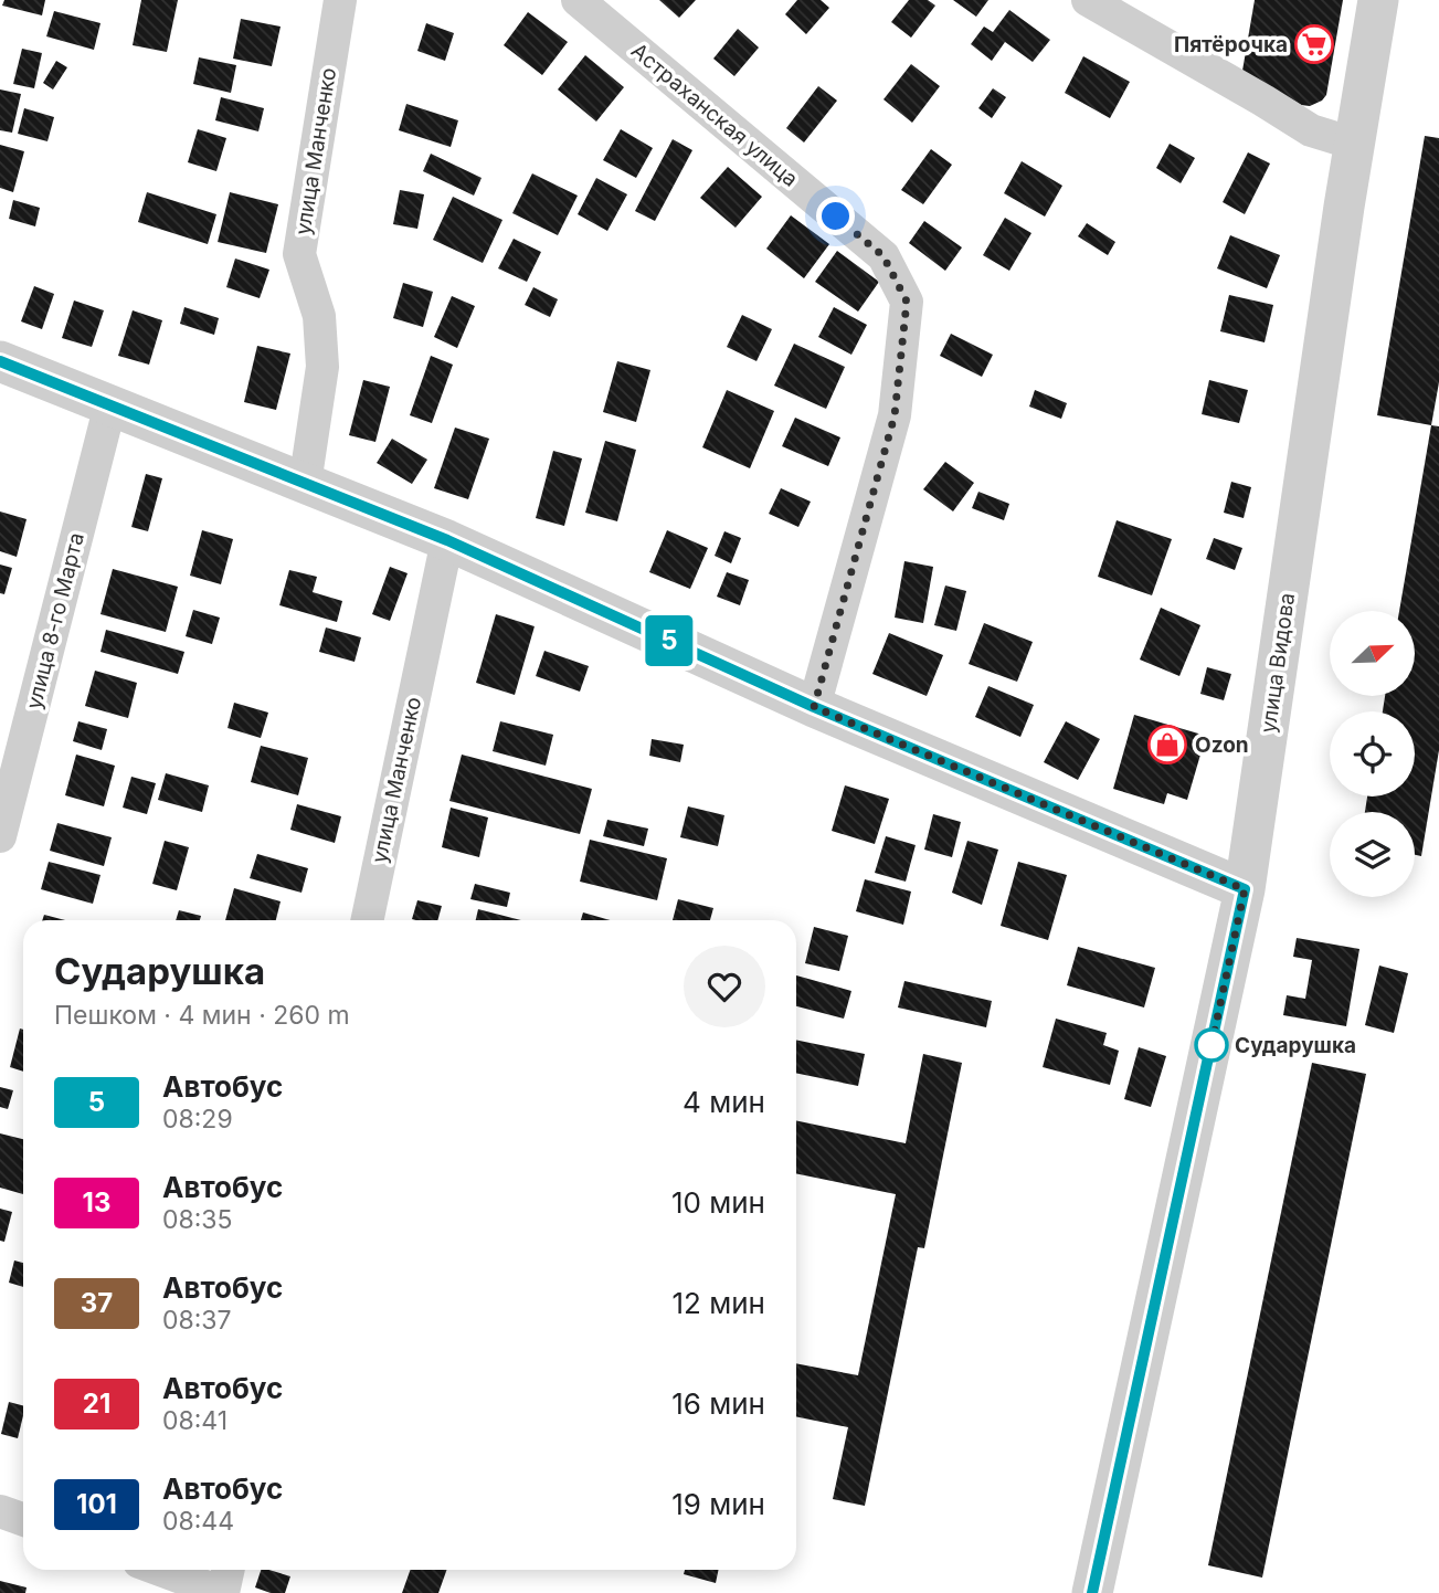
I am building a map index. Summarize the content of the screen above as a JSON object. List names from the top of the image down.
{
  "streets": {
    "street": [
      "Астраханская улица",
      "улица Манченко",
      "улица 8-го Марта",
      "улица Видова"
    ]
  },
  "places": {
    "supermarket": ["Пятёрочка"],
    "shop": ["Ozon"],
    "other": ["Сударушка"]
  },
  "lines": ["bus line 5"],
  "north": "top right",
  "page": {
    "on_map": "5",
    "heading": ["Сударушка", "Пешком · 4 мин · 260 m"],
    "list": [
      {
        "mark": "5",
        "name": "Автобус",
        "note": "08:29",
        "value": "4 мин"
      },
      {
        "mark": "13",
        "name": "Автобус",
        "note": "08:35",
        "value": "10 мин"
      },
      {
        "mark": "37",
        "name": "Автобус",
        "note": "08:37",
        "value": "12 мин"
      },
      {
        "mark": "21",
        "name": "Автобус",
        "note": "08:41",
        "value": "16 мин"
      },
      {
        "mark": "101",
        "name": "Автобус",
        "note": "08:44",
        "value": "19 мин"
      }
    ]
  }
}
